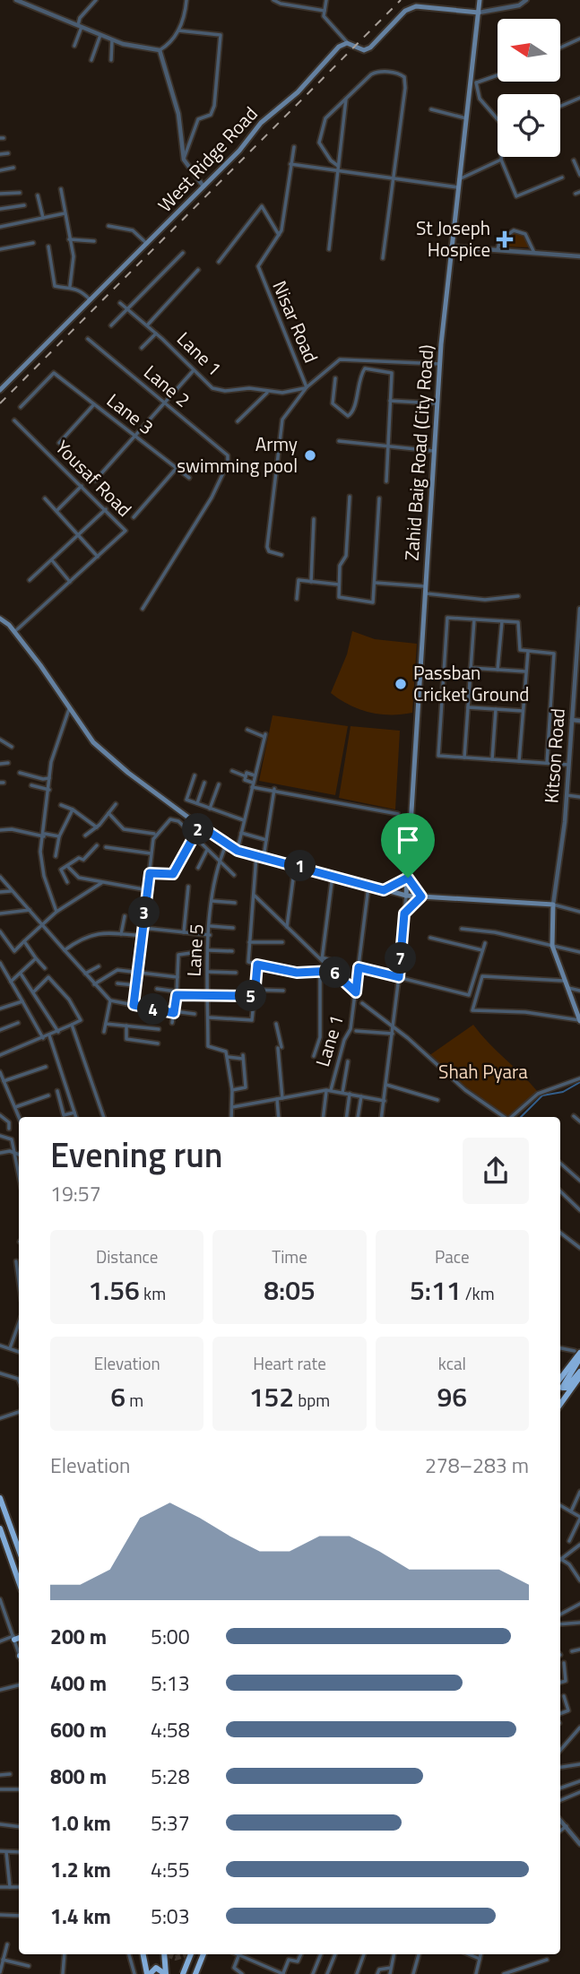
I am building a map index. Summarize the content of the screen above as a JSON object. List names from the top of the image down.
{
  "streets": {
    "main road": ["West Ridge Road", "Zahid Baig Road (City Road)"],
    "street": [
      "Nisar Road",
      "Lane 1",
      "Lane 2",
      "Lane 3",
      "Yousaf Road",
      "Kitson Road",
      "Lane 5"
    ]
  },
  "crossings": [
    ["Nisar Road", "Lane 1"]
  ],
  "parks": ["Shah Pyara"],
  "places": {
    "health": ["St Joseph Hospice"],
    "other": ["Army swimming pool", "Passban Cricket Ground"]
  },
  "north": "left",
  "page": {
    "pins": [
      "2",
      "1",
      "3",
      "7",
      "6",
      "5",
      "4"
    ],
    "heading": ["Evening run", "19:57"],
    "stats": [
      ["Distance", "1.56 km"],
      ["Time", "8:05"],
      ["Pace", "5:11 /km"],
      ["Elevation", "6 m"],
      ["Heart rate", "152 bpm"],
      ["kcal", "96"]
    ],
    "chart": ["Elevation", "278–283 m"],
    "list": [
      {
        "name": "200 m",
        "note": "5:00"
      },
      {
        "name": "400 m",
        "note": "5:13"
      },
      {
        "name": "600 m",
        "note": "4:58"
      },
      {
        "name": "800 m",
        "note": "5:28"
      },
      {
        "name": "1.0 km",
        "note": "5:37"
      },
      {
        "name": "1.2 km",
        "note": "4:55"
      },
      {
        "name": "1.4 km",
        "note": "5:03"
      }
    ]
  }
}
